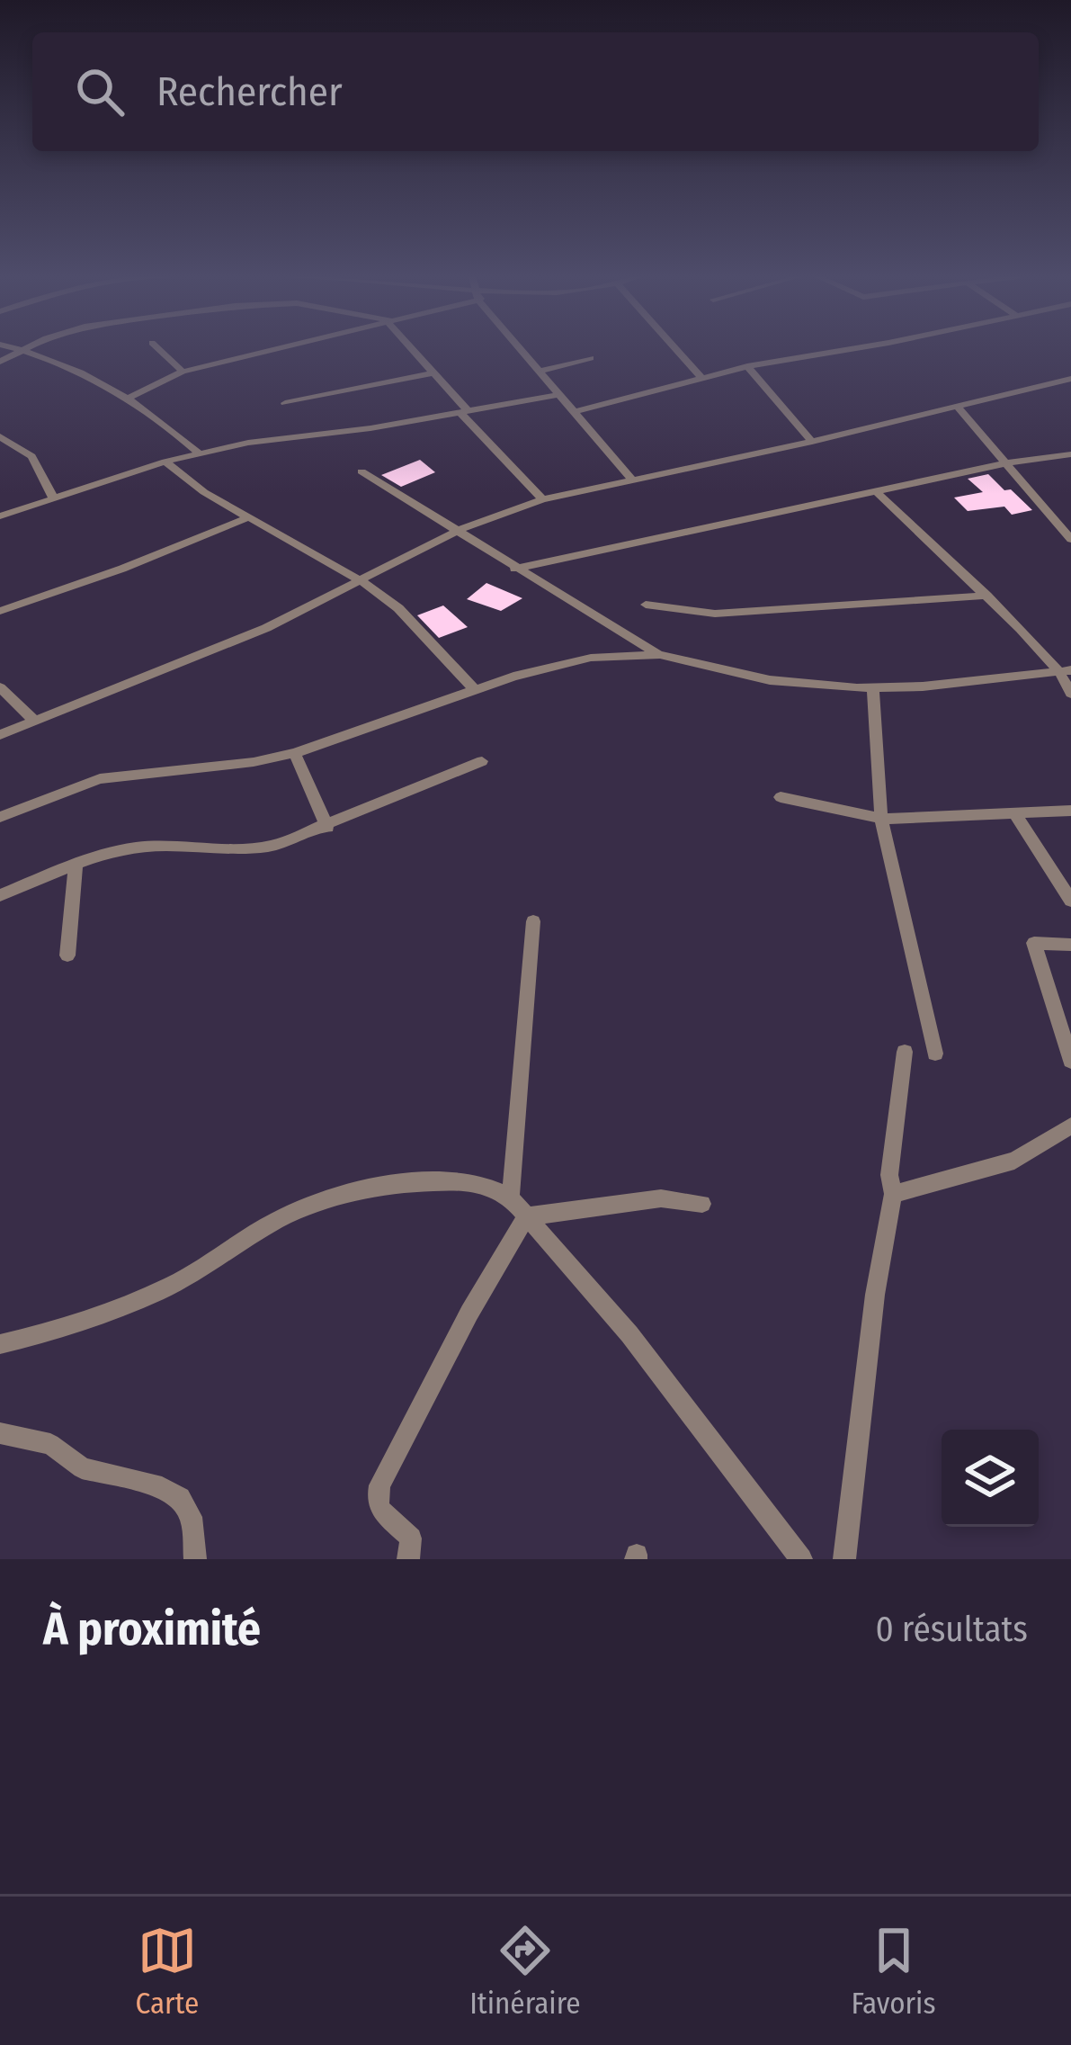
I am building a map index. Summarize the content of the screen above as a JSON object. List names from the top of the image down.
{
  "page": {
    "search": "Rechercher",
    "heading": ["À proximité", "0 résultats"],
    "nav": ["Carte", "Itinéraire", "Favoris"]
  }
}
